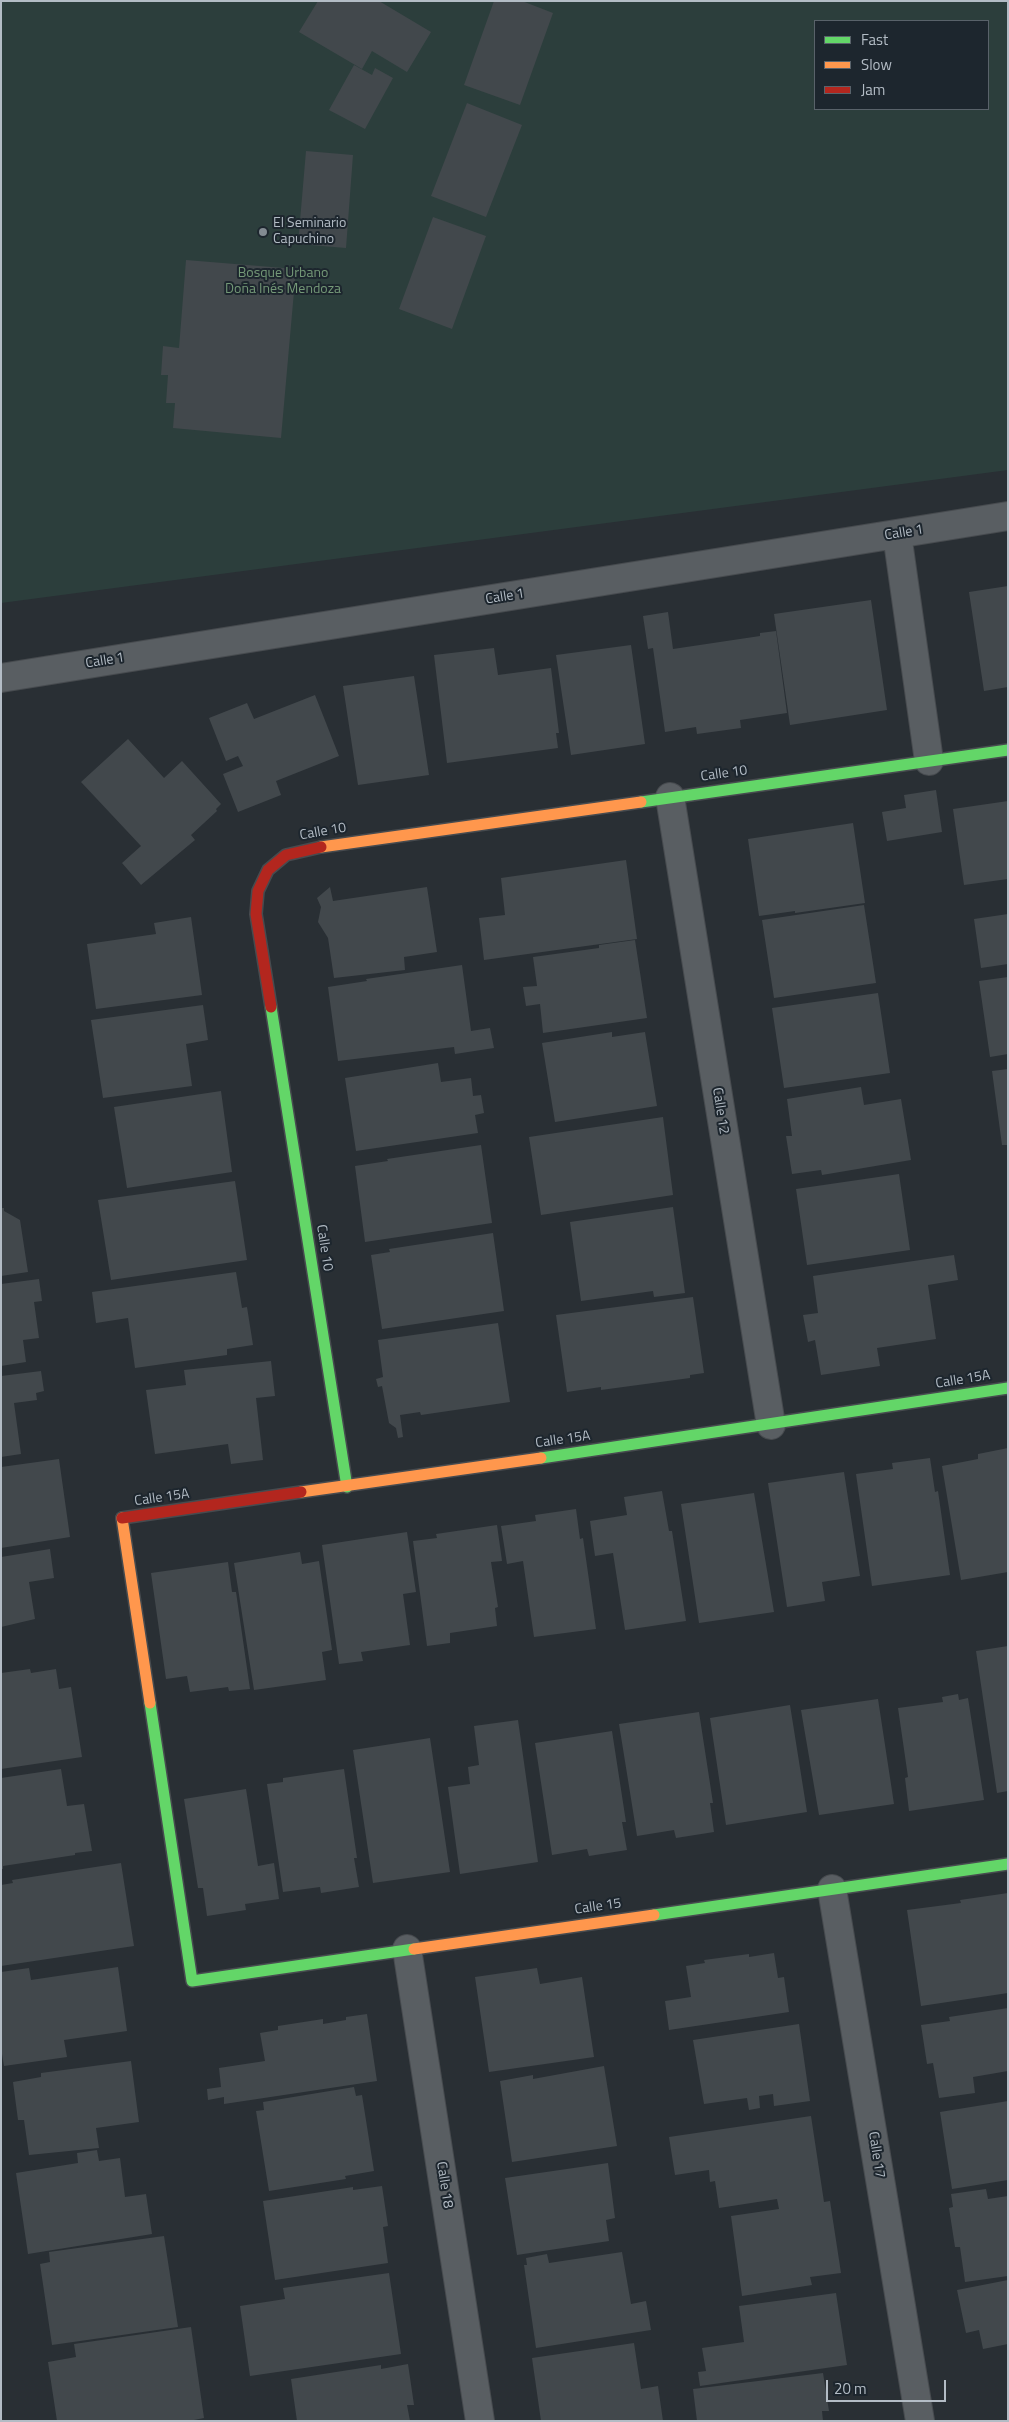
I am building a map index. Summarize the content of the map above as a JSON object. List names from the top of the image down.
{
  "streets": {
    "street": [
      "Calle 1",
      "Calle 10",
      "Calle 12",
      "Calle 15A",
      "Calle 15",
      "Calle 17",
      "Calle 18"
    ]
  },
  "crossings": [
    ["Calle 10", "Calle 12"],
    ["Calle 10", "Calle 15A"],
    ["Calle 12", "Calle 15A"],
    ["Calle 15A", "Calle 15"],
    ["Calle 15", "Calle 17"],
    ["Calle 15", "Calle 18"]
  ],
  "parks": ["Bosque Urbano Doña Inés Mendoza"],
  "places": ["El Seminario Capuchino"],
  "legend": ["Fast", "Slow", "Jam"],
  "scale_bar": "20 m"
}
